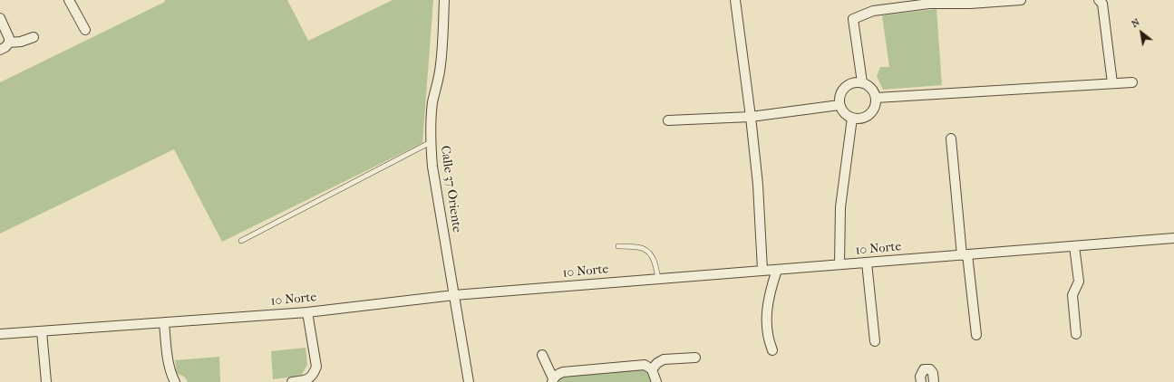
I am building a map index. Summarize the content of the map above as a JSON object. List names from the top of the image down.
{
  "streets": {
    "street": ["Calle 37 Oriente", "10 Norte"]
  },
  "crossings": [
    ["Calle 37 Oriente", "10 Norte"]
  ],
  "north": "top left"
}
